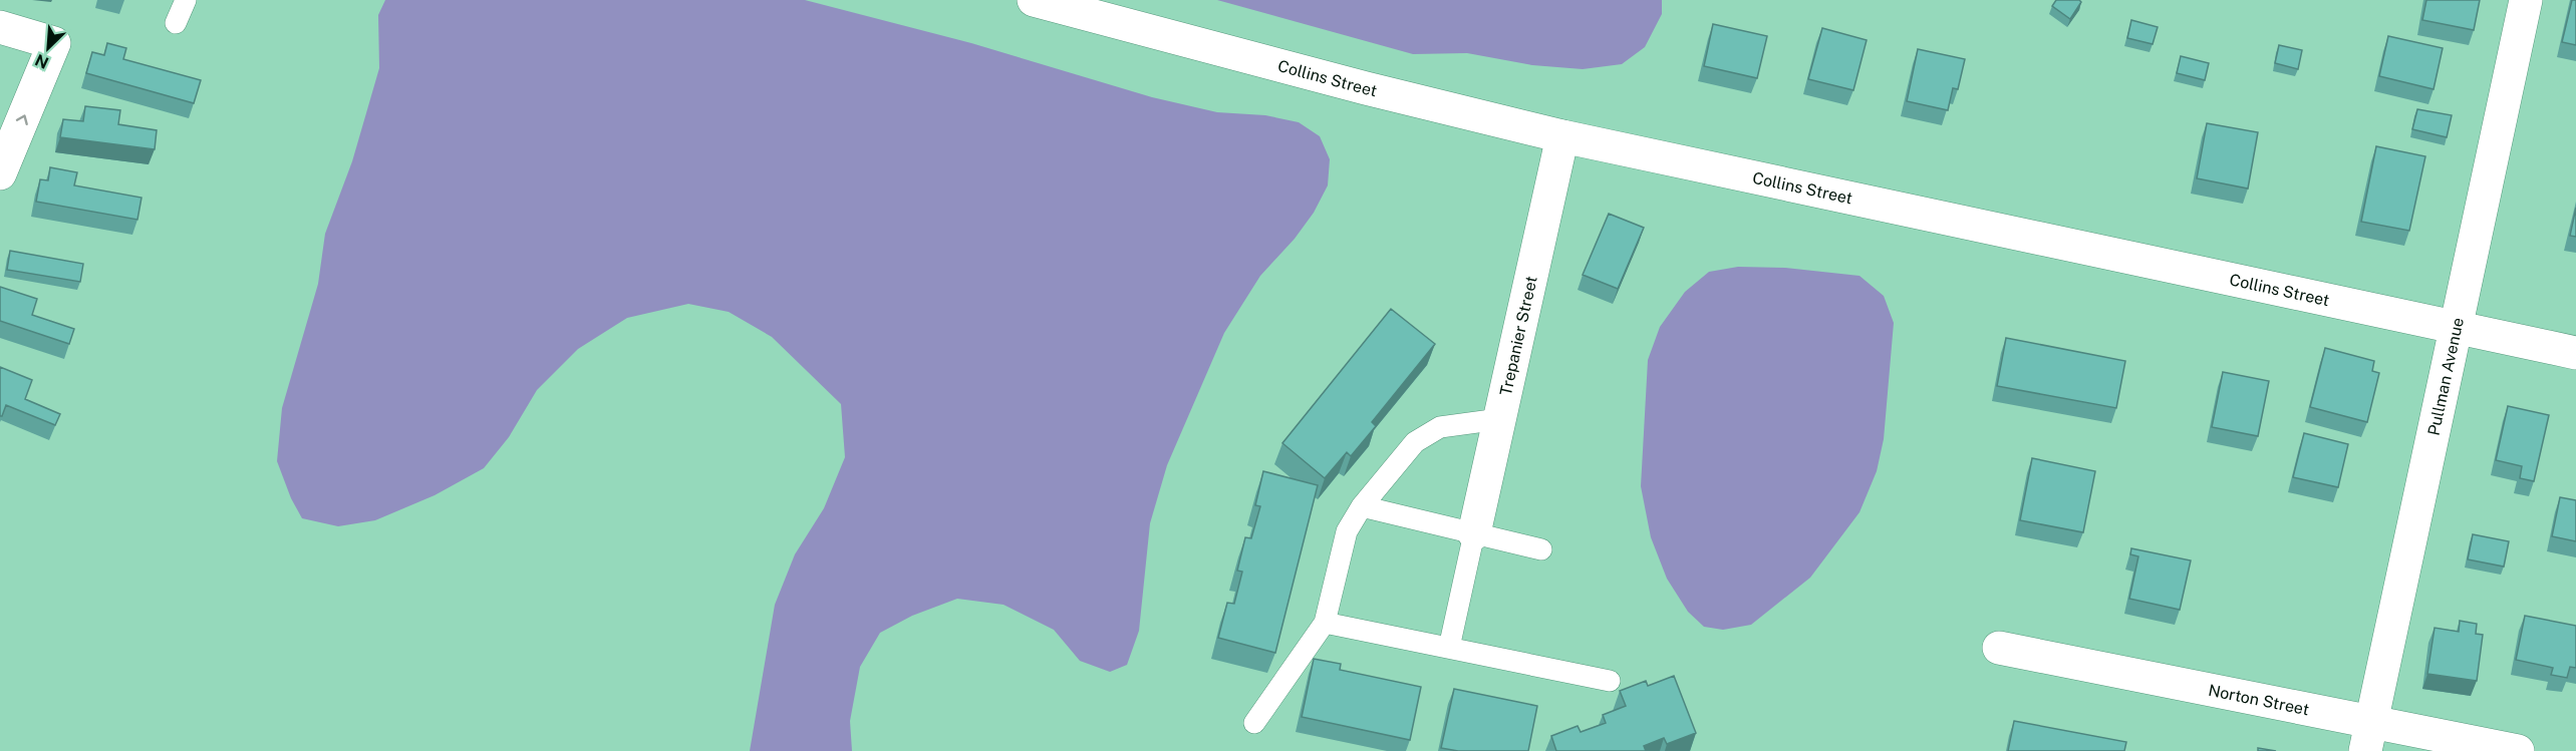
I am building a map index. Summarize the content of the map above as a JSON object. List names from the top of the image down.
{
  "streets": {
    "street": [
      "Collins Street",
      "Trepanier Street",
      "Pullman Avenue",
      "Norton Street"
    ]
  },
  "crossings": [
    ["Collins Street", "Trepanier Street"],
    ["Collins Street", "Pullman Avenue"],
    ["Pullman Avenue", "Norton Street"]
  ],
  "north": "bottom left"
}
